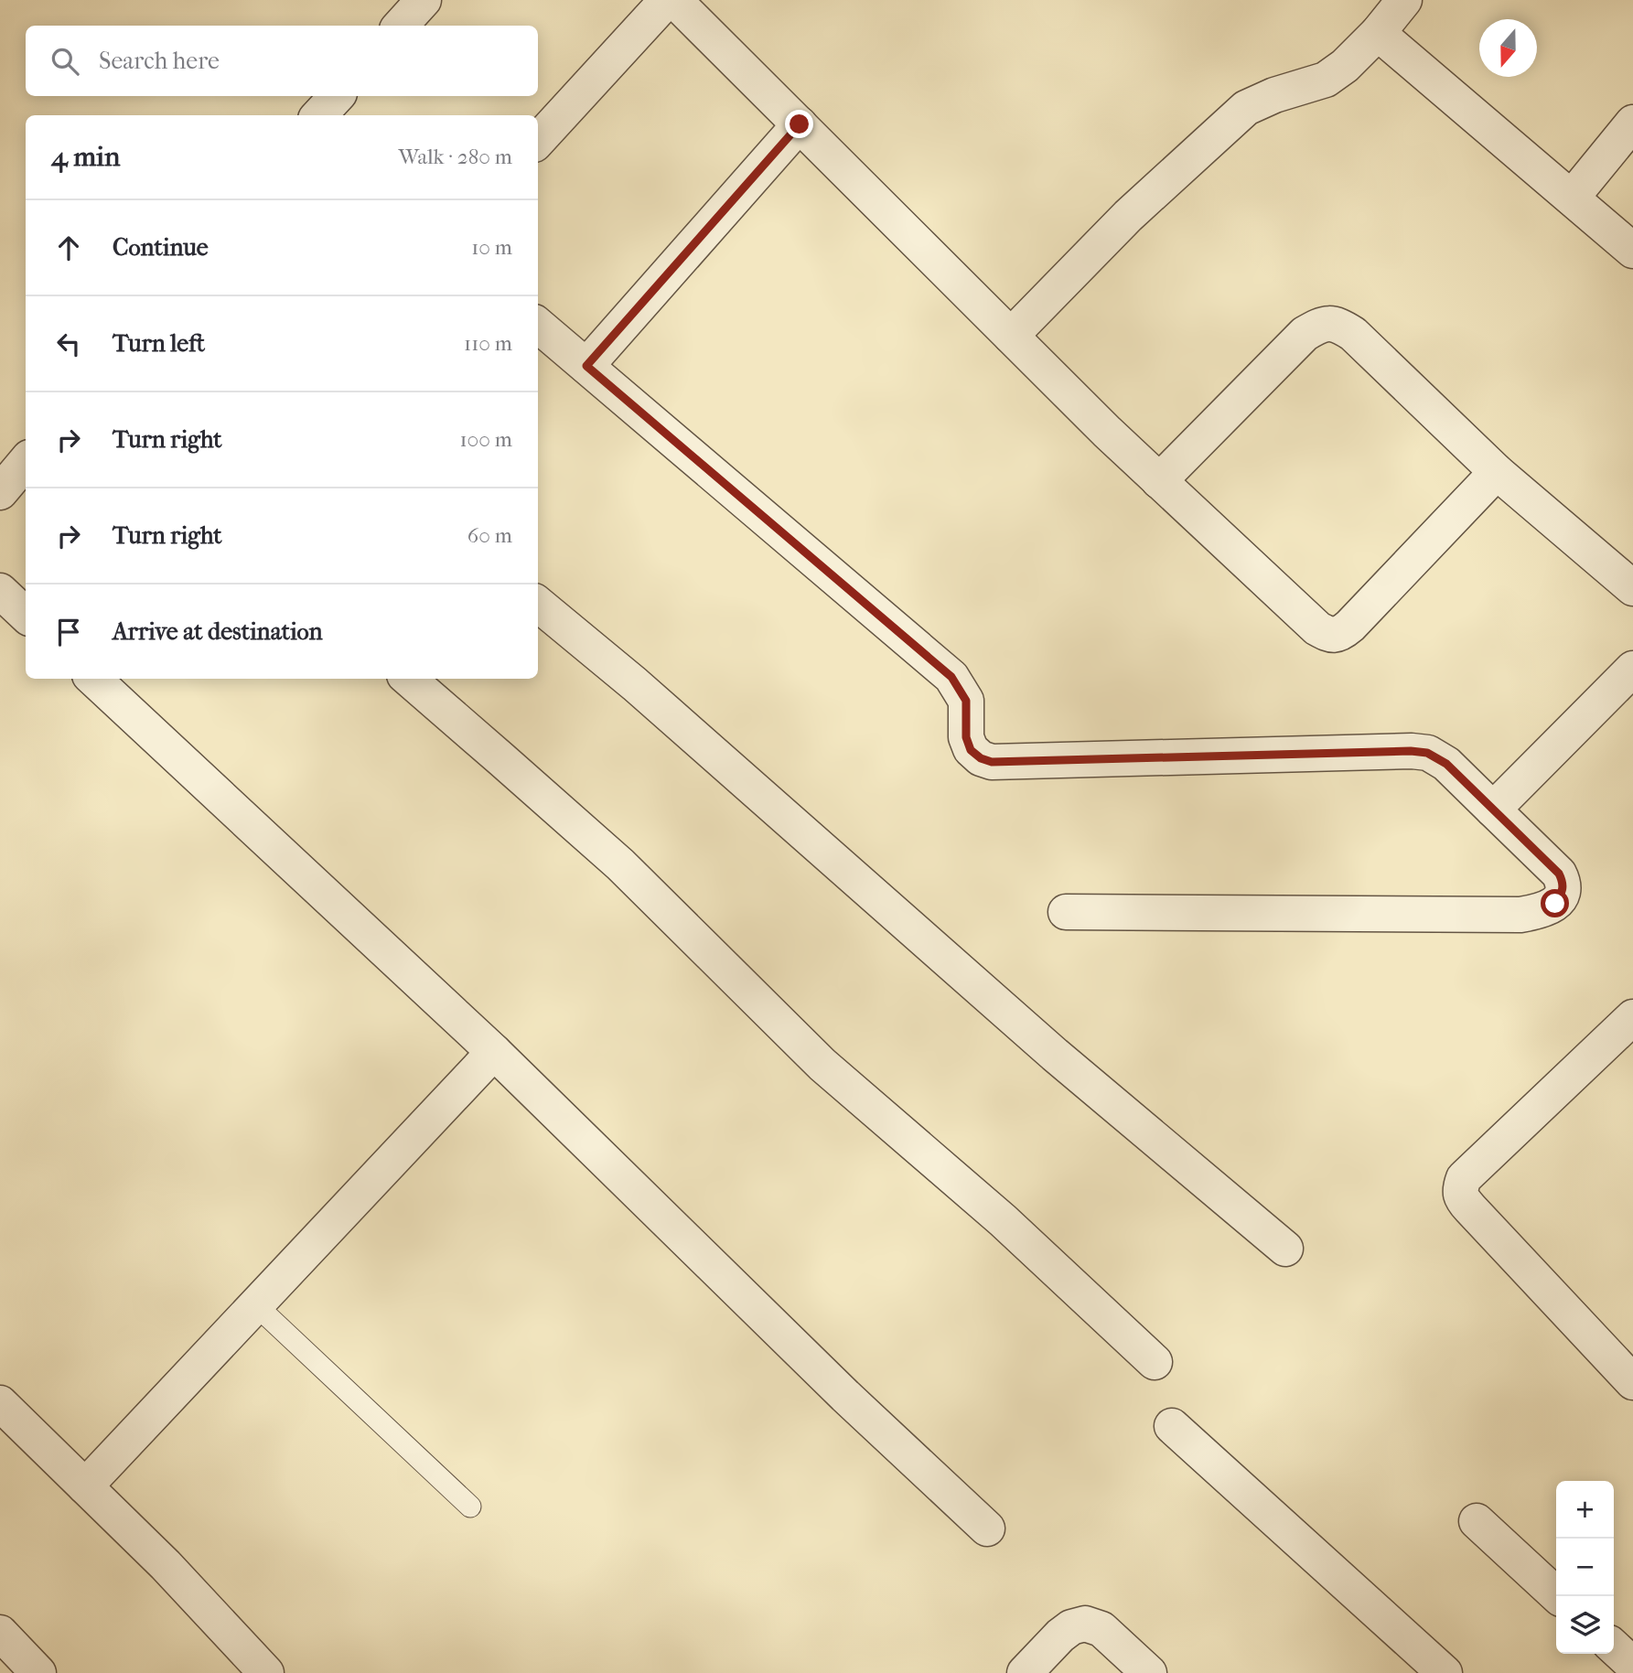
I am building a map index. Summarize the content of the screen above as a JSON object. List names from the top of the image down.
{
  "north": "bottom",
  "page": {
    "search": "Search here",
    "heading": ["4 min", "Walk · 280 m"],
    "list": [
      ["Continue", "10 m"],
      ["Turn left", "110 m"],
      ["Turn right", "100 m"],
      ["Turn right", "60 m"],
      "Arrive at destination"
    ],
    "map_buttons": ["+", "−"]
  }
}
